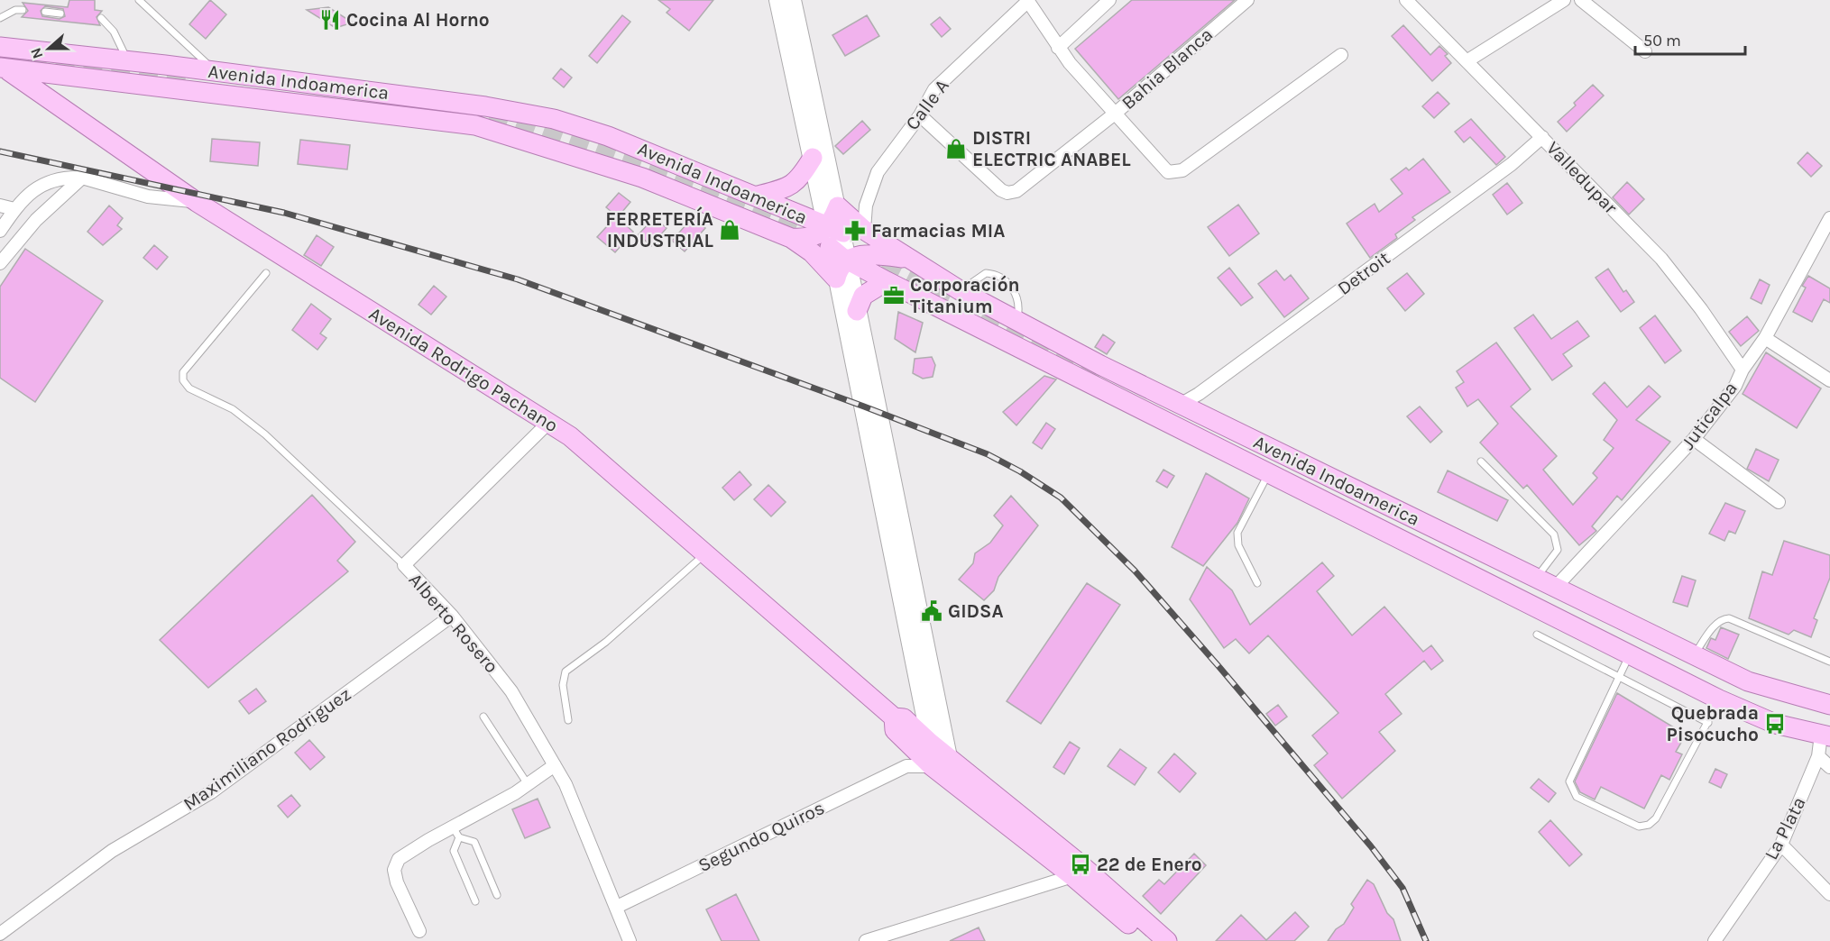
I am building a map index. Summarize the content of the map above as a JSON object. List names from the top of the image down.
{
  "streets": {
    "main road": ["Avenida Indoamerica", "Avenida Rodrigo Pachano"],
    "street": [
      "Bahia Blanca",
      "Calle A",
      "Valledupar",
      "Detroit",
      "Juticalpa",
      "Alberto Rosero",
      "Maximiliano Rodriguez",
      "La Plata",
      "Segundo Quiros"
    ]
  },
  "crossings": [
    ["Bahia Blanca", "Calle A"],
    ["Avenida Indoamerica", "Detroit"],
    ["Avenida Indoamerica", "Avenida Rodrigo Pachano"],
    ["Avenida Indoamerica", "Juticalpa"],
    ["Avenida Indoamerica", "La Plata"],
    ["Valledupar", "Detroit"],
    ["Valledupar", "Juticalpa"],
    ["Avenida Rodrigo Pachano", "Segundo Quiros"],
    ["Alberto Rosero", "Maximiliano Rodriguez"],
    ["Alberto Rosero", "Segundo Quiros"]
  ],
  "places": {
    "restaurant": ["Cocina Al Horno"],
    "shop": ["DISTRI ELECTRIC ANABEL", "FERRETERÍA INDUSTRIAL"],
    "pharmacy": ["Farmacias MIA"],
    "office": ["Corporación Titanium"],
    "public building": ["GIDSA"],
    "bus stop": ["Quebrada Pisocucho", "22 de Enero"]
  },
  "scale_bar": "50 m",
  "north": "left"
}
